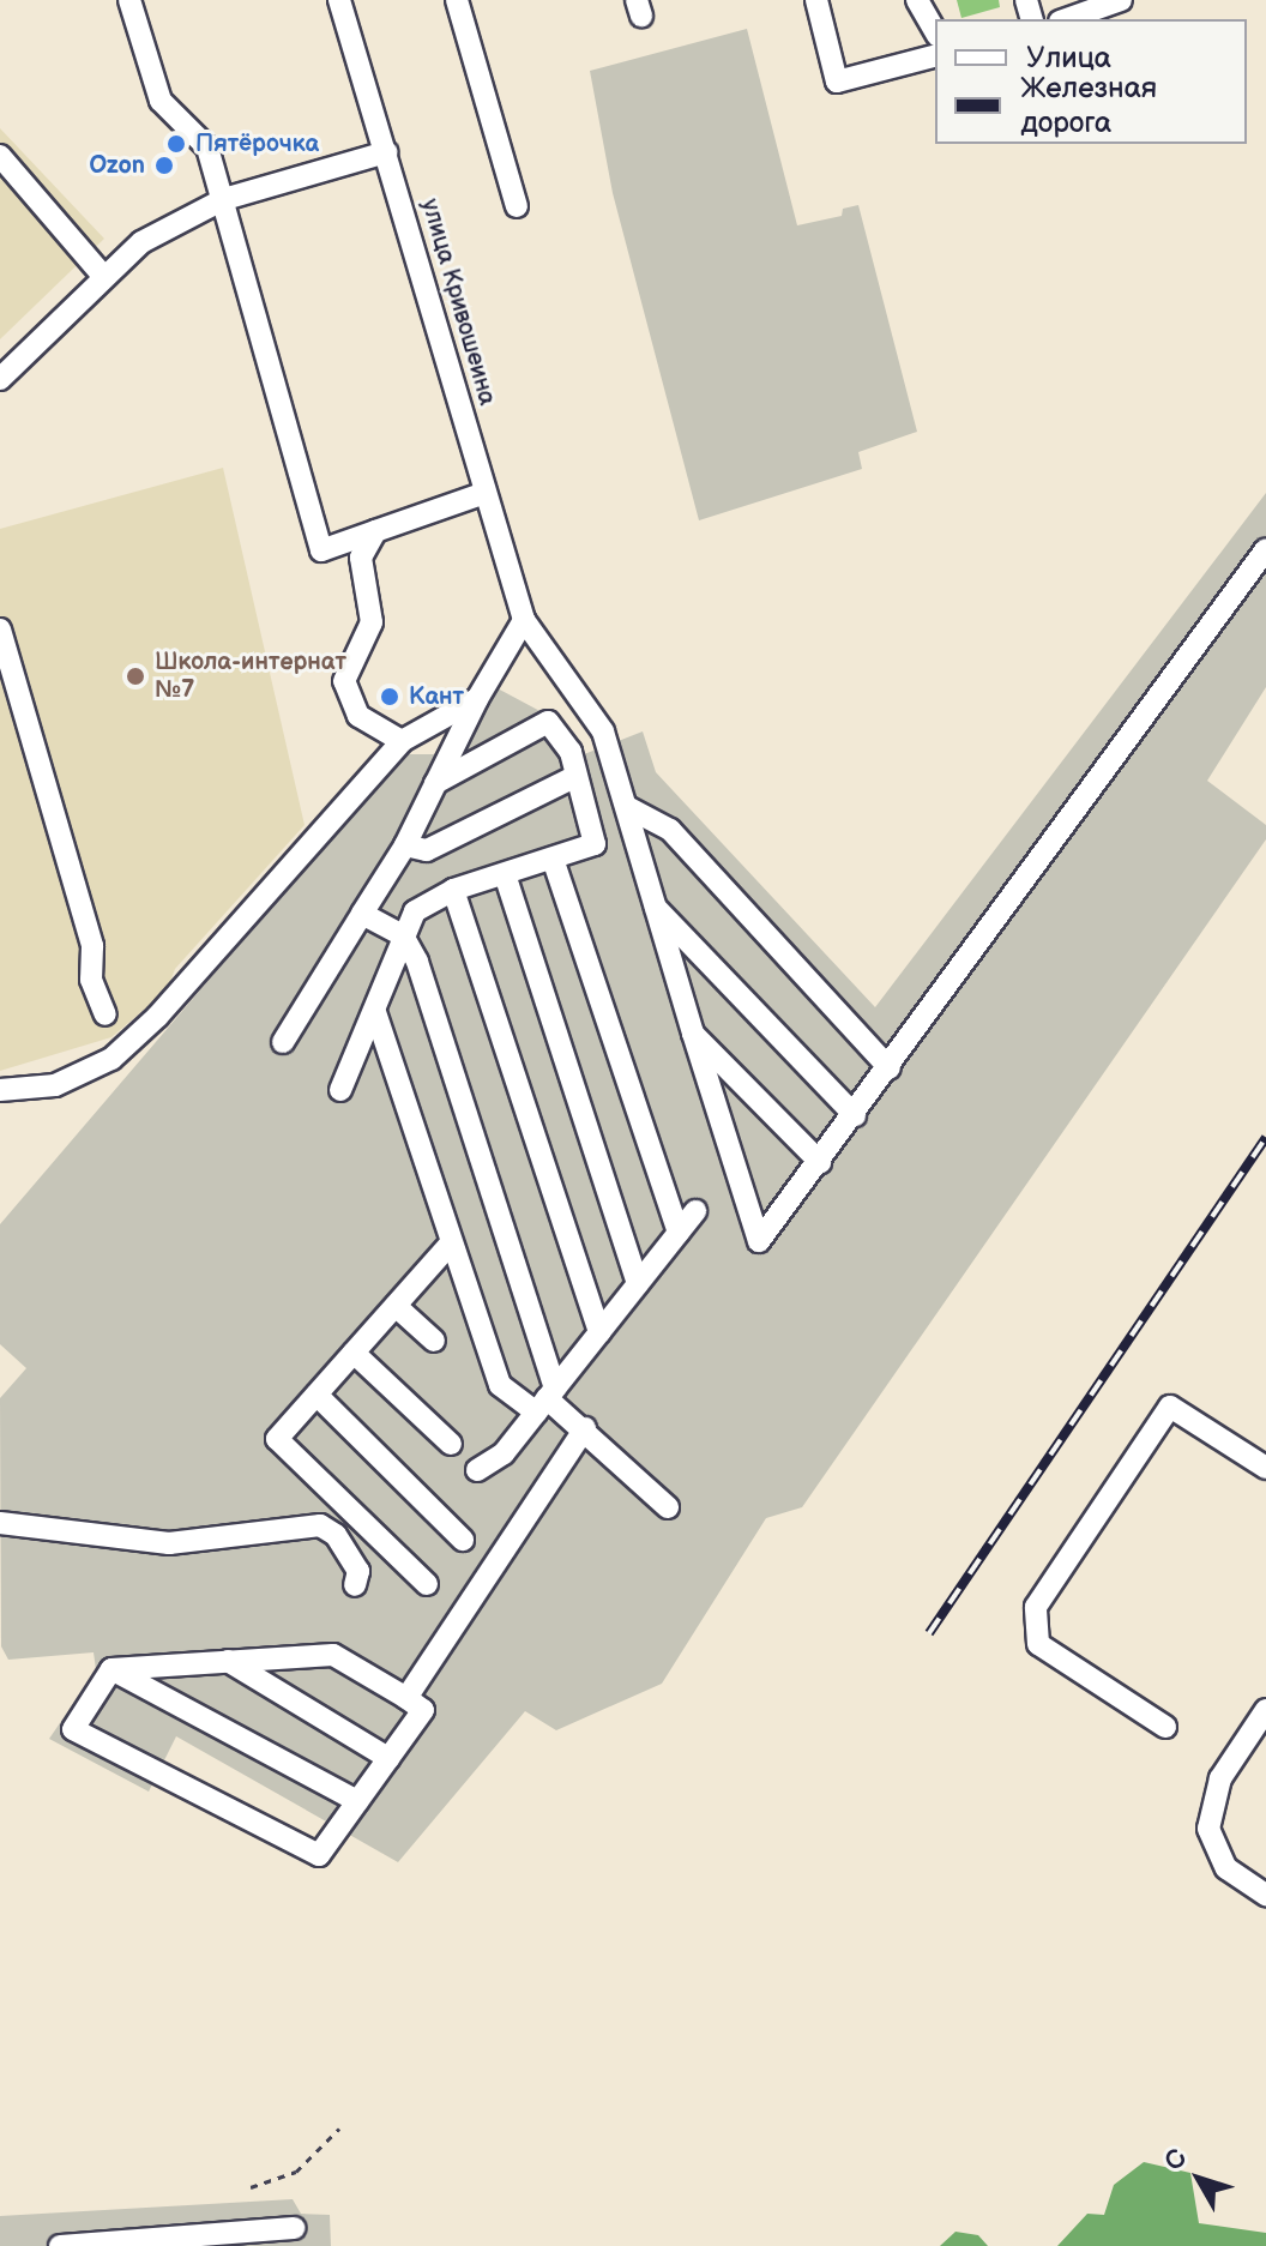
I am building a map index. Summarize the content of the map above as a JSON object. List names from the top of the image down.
{
  "streets": {
    "street": ["улица Кривошеина"]
  },
  "places": [
    "Пятёрочка",
    "Ozon",
    "Школа-интернат №7",
    "Кант"
  ],
  "legend": ["Улица", "Железная дорога"],
  "north": "top left"
}
